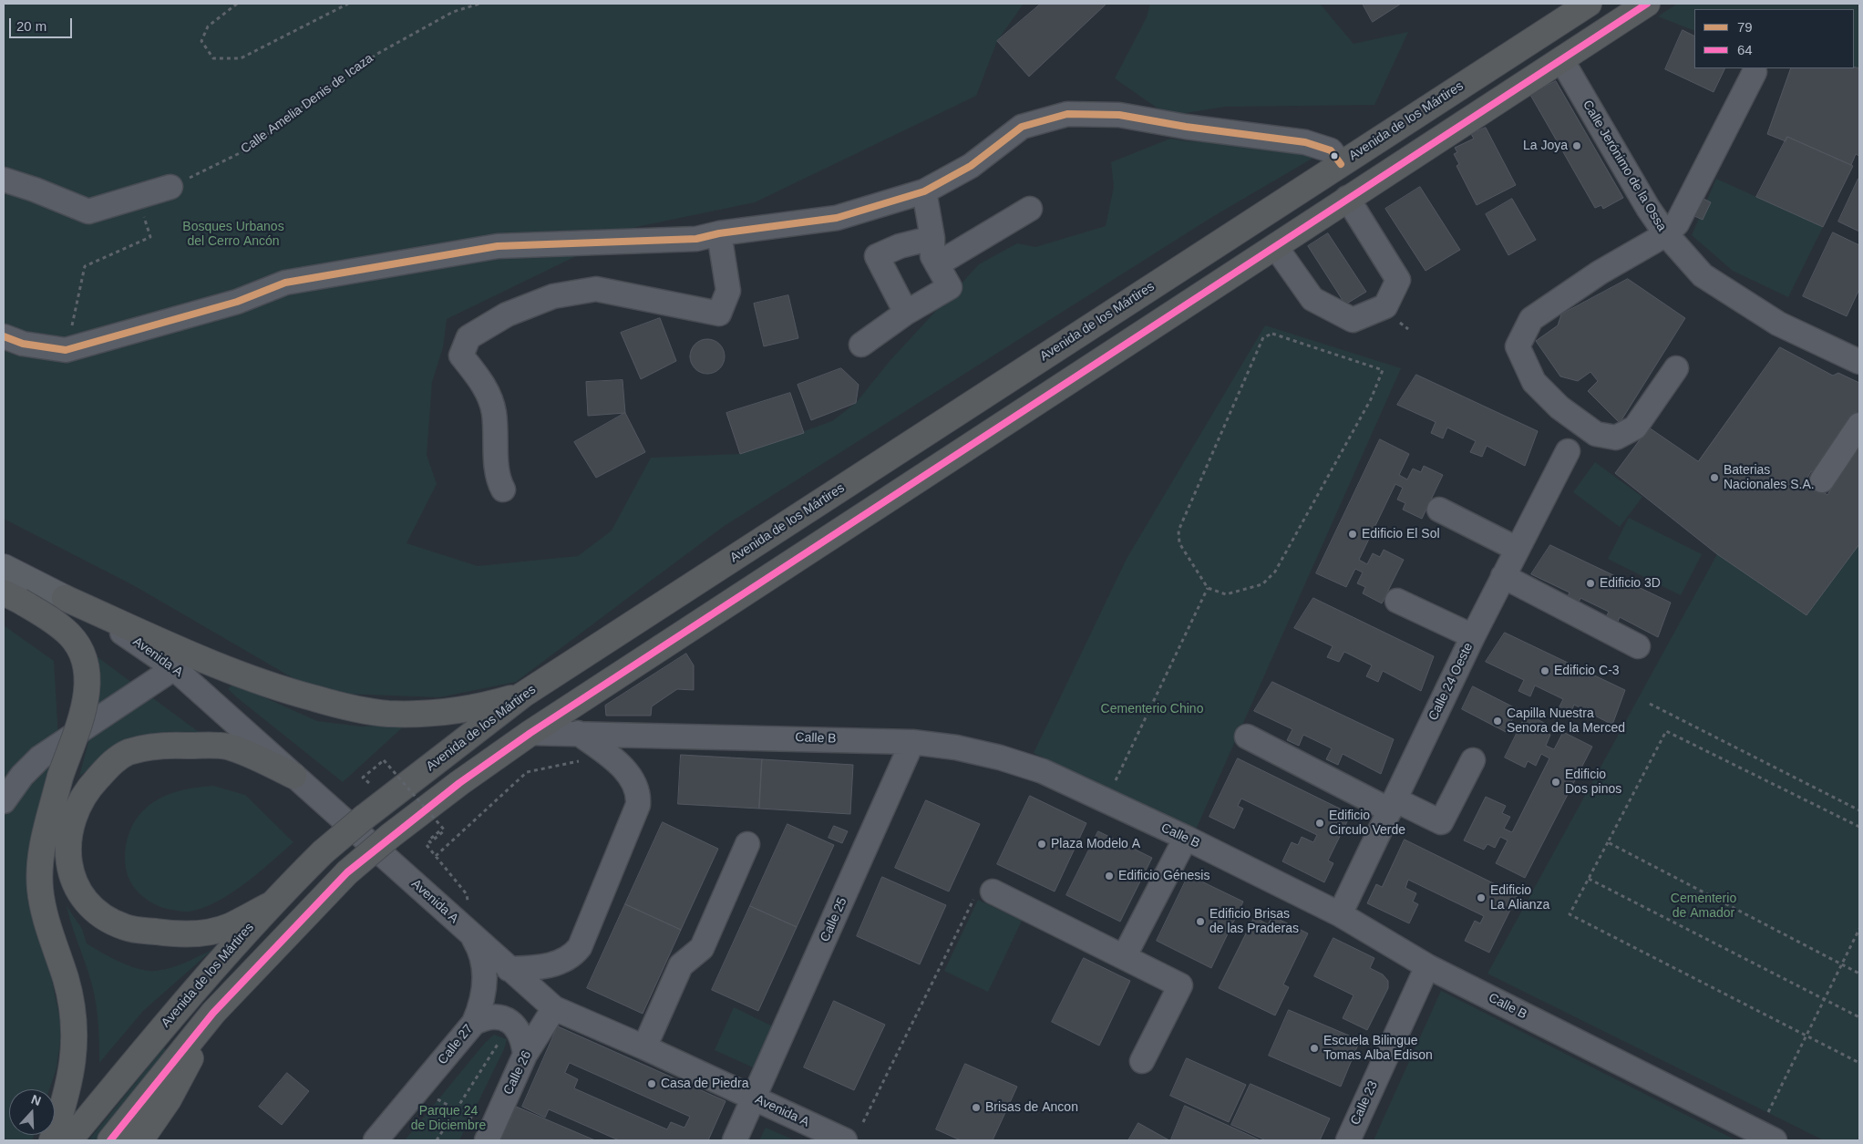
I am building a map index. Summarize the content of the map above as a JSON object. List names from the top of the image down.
{
  "streets": {
    "highway": ["Avenida de los Mártires"],
    "street": [
      "Calle Jerónimo de la Ossa",
      "Avenida A",
      "Calle 24 Oeste",
      "Calle B",
      "Calle 25",
      "Calle 27",
      "Calle 26",
      "Calle 23"
    ],
    "path": ["Calle Amelia Denis de Icaza"]
  },
  "crossings": [
    ["Avenida A", "Calle 25"],
    ["Avenida A", "Calle 27"],
    ["Avenida A", "Calle 26"],
    ["Calle 24 Oeste", "Calle B"],
    ["Calle B", "Calle 25"],
    ["Calle B", "Calle 23"]
  ],
  "parks": [
    "Bosques Urbanos del Cerro Ancón",
    "Cementerio Chino",
    "Cementerio de Amador",
    "Parque 24 de Diciembre"
  ],
  "places": [
    "La Joya",
    "Baterias Nacionales S.A.",
    "Edificio El Sol",
    "Edificio 3D",
    "Edificio C-3",
    "Capilla Nuestra Senora de la Merced",
    "Edificio Dos pinos",
    "Edificio Circulo Verde",
    "Plaza Modelo A",
    "Edificio Génesis",
    "Edificio La Alianza",
    "Edificio Brisas de las Praderas",
    "Escuela Bilingue Tomas Alba Edison",
    "Casa de Piedra",
    "Brisas de Ancon"
  ],
  "lines": ["transit line 64", "transit line 79"],
  "legend": ["79", "64"],
  "scale_bar": "20 m",
  "north": "top"
}
